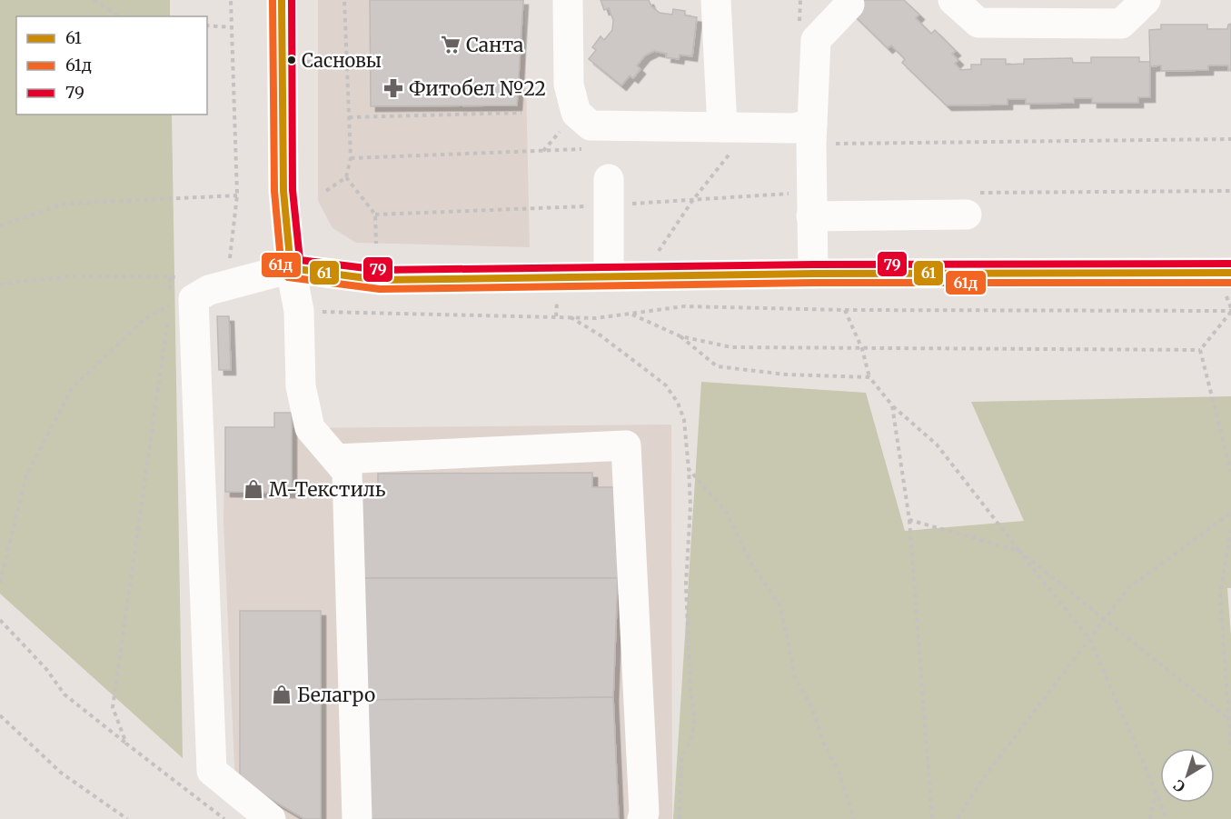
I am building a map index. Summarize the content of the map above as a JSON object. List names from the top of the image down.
{
  "places": {
    "supermarket": ["Санта"],
    "other": ["Сасновы"],
    "pharmacy": ["Фитобел №22"],
    "shop": ["М-Текстиль", "Белагро"]
  },
  "lines": ["transit line 61", "transit line 61д", "transit line 79"],
  "legend": ["61", "61д", "79"],
  "north": "bottom left"
}
